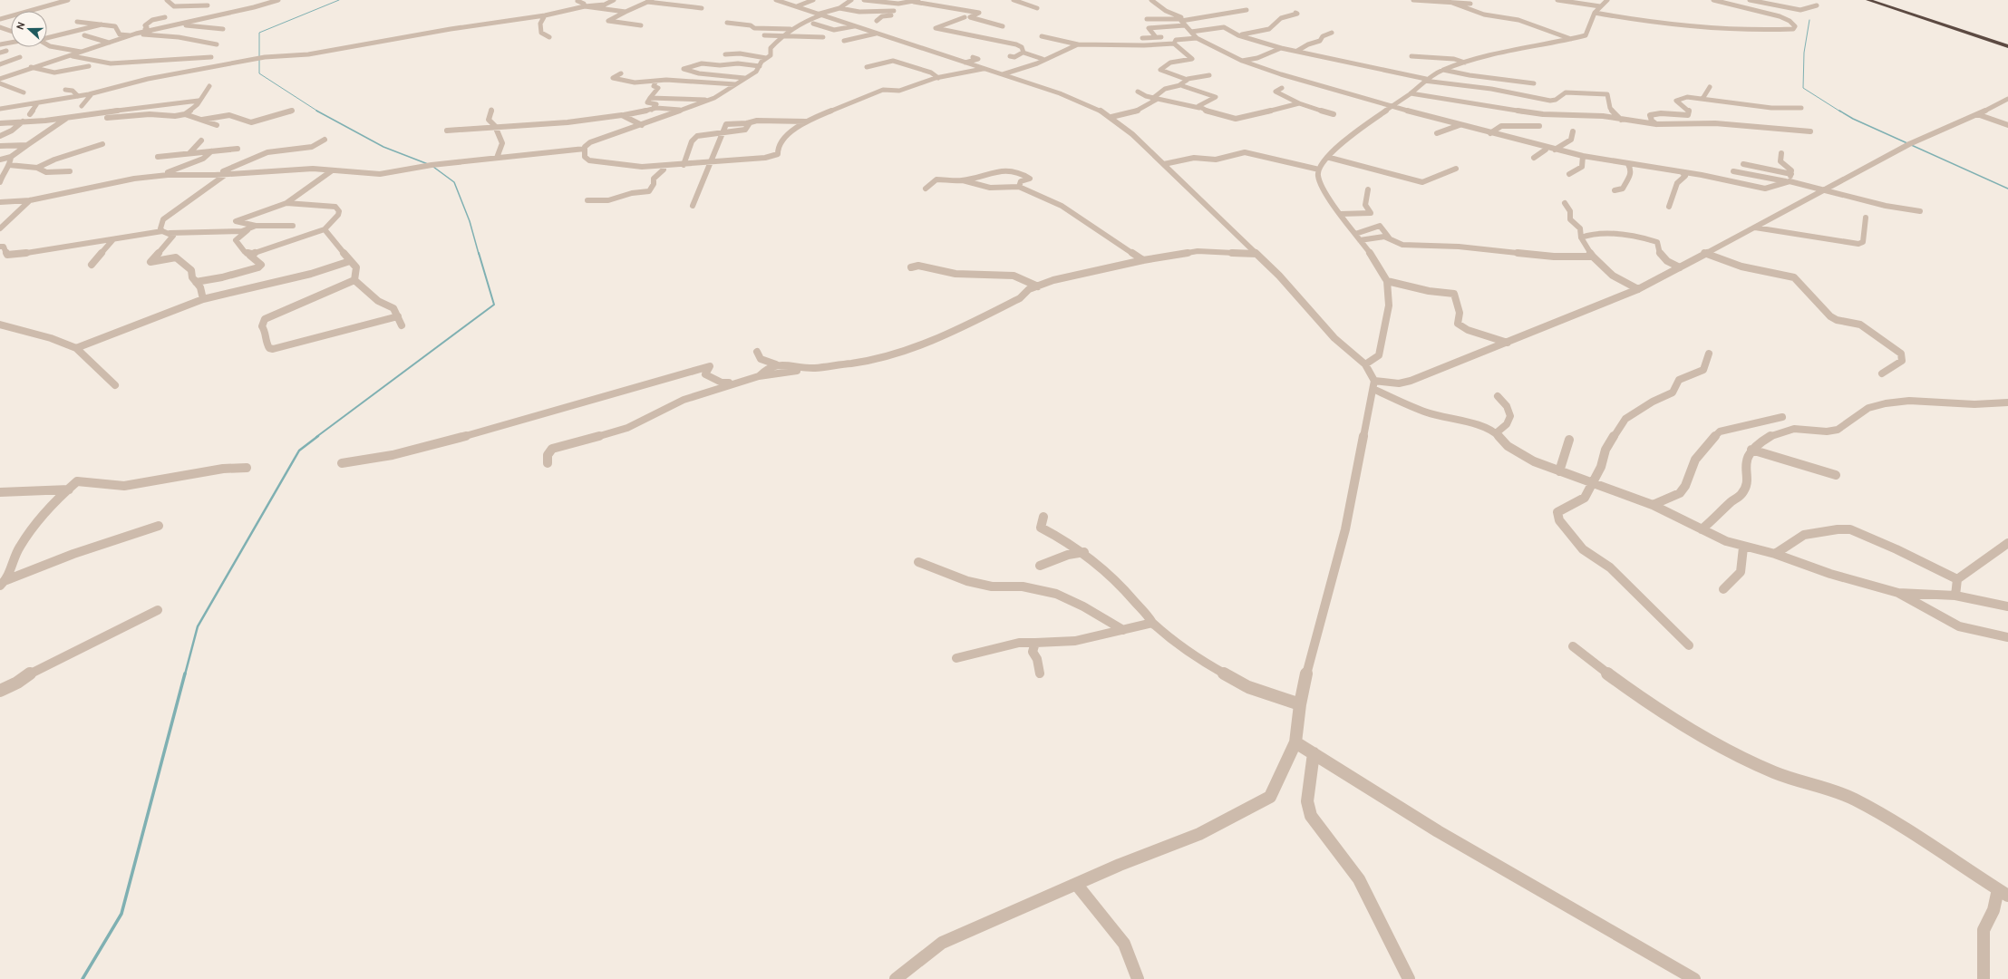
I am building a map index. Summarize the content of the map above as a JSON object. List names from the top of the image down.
{
  "north": "left"
}
